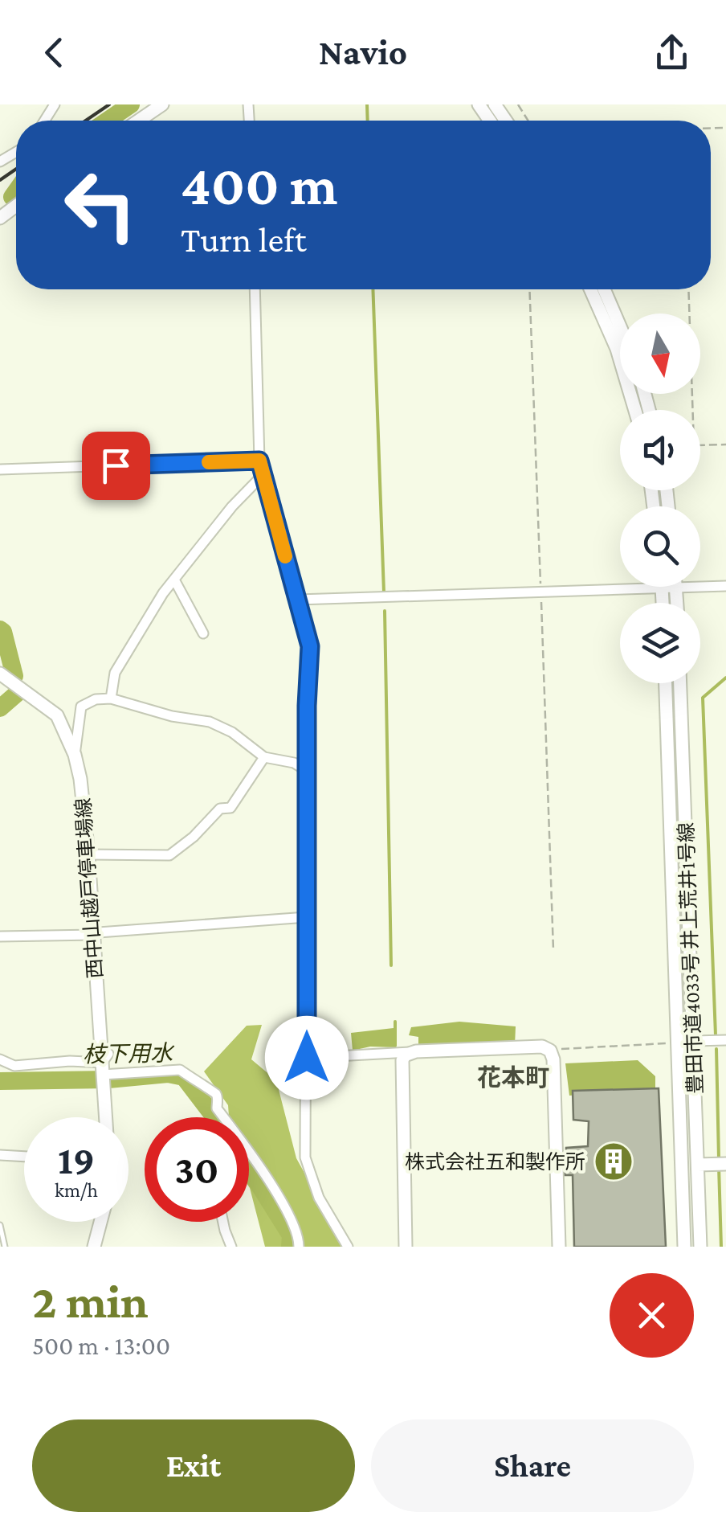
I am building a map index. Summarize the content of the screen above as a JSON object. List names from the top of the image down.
{
  "streets": {
    "street": ["西中山越戸停車場線", "豊田市道4033号 井上荒井1号線"]
  },
  "districts": ["花本町"],
  "water": ["枝下用水"],
  "places": {
    "building": ["株式会社五和製作所"]
  },
  "north": "bottom",
  "page": {
    "header": "Navio",
    "turn": ["400 m", "Turn left"],
    "speed": "19 km/h",
    "limit": "30",
    "heading": ["2 min", "500 m · 13:00"],
    "buttons": ["Exit", "Share"]
  }
}
